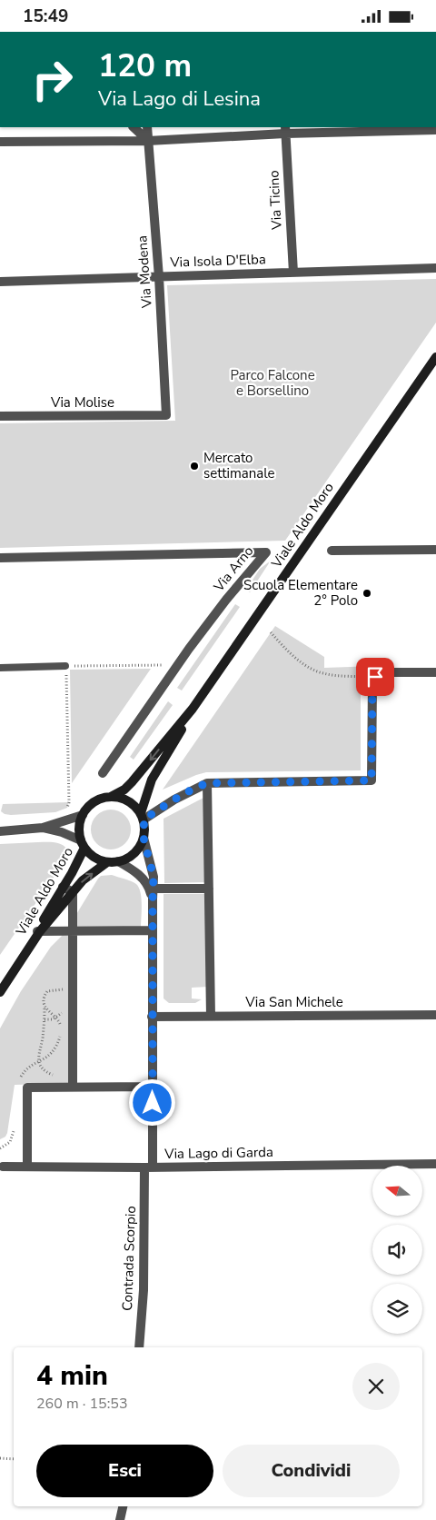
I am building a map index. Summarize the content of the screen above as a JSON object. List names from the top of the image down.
{
  "streets": {
    "main road": ["Viale Aldo Moro"],
    "street": [
      "Via Ticino",
      "Via Isola D'Elba",
      "Via Modena",
      "Via Molise",
      "Via Arno",
      "Via San Michele",
      "Via Lago di Garda",
      "Contrada Scorpio"
    ]
  },
  "crossings": [
    ["Via Ticino", "Via Isola D'Elba"],
    ["Via Isola D'Elba", "Via Modena"],
    ["Via Modena", "Via Molise"],
    ["Viale Aldo Moro", "Contrada Scorpio"],
    ["Via San Michele", "Contrada Scorpio"],
    ["Via Lago di Garda", "Contrada Scorpio"]
  ],
  "parks": ["Parco Falcone e Borsellino"],
  "places": ["Mercato settimanale", "Scuola Elementare 2° Polo"],
  "north": "left",
  "page": {
    "status": "15:49",
    "turn": ["120 m", "Via Lago di Lesina"],
    "heading": ["4 min", "260 m · 15:53"],
    "buttons": ["Esci", "Condividi"]
  }
}
